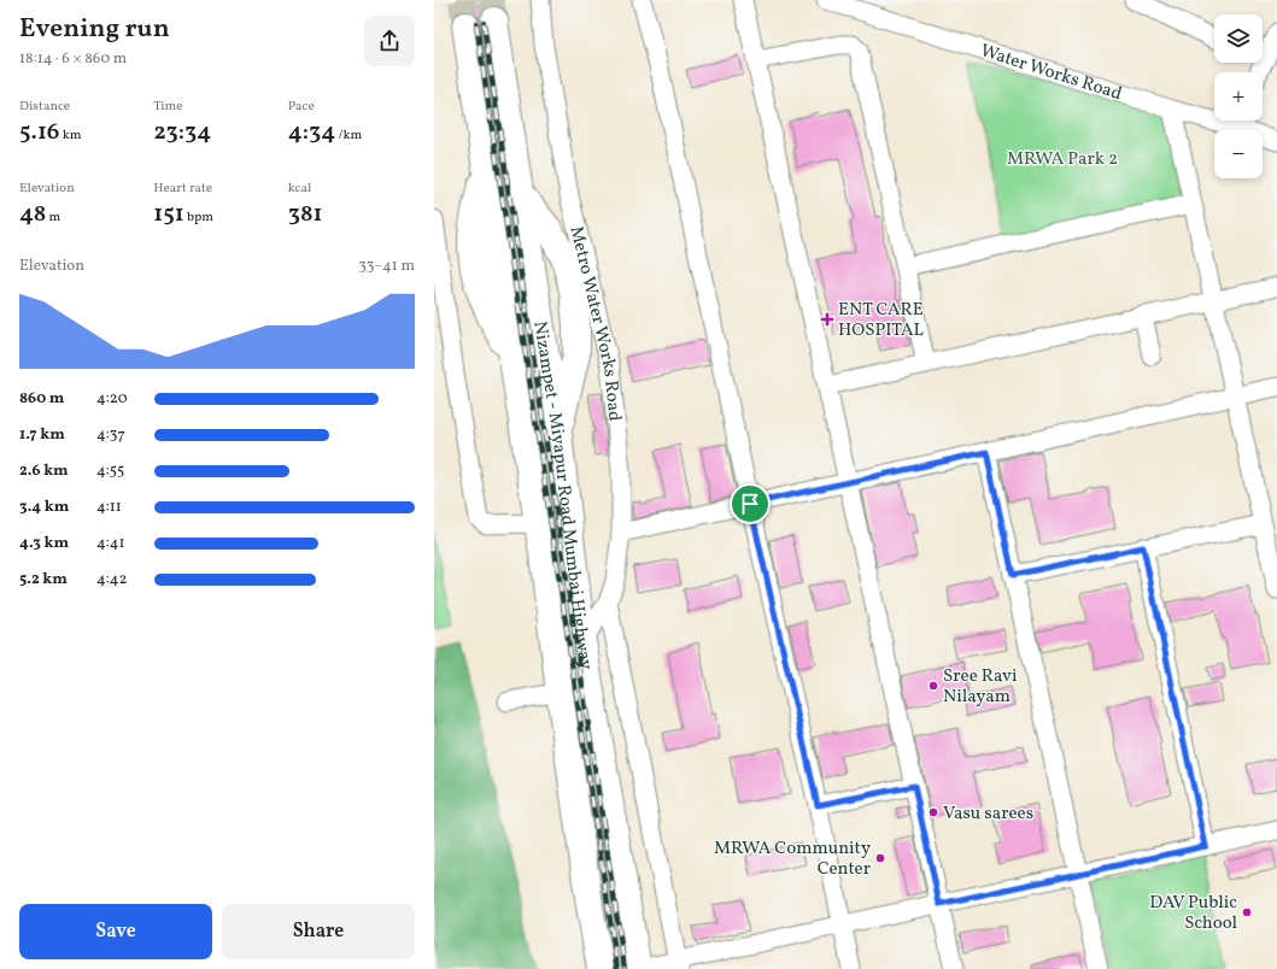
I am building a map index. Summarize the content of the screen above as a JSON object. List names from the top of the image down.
{
  "streets": {
    "highway": ["Nizampet - Miyapur Road Mumbai Highway"],
    "street": ["Water Works Road", "Metro Water Works Road"]
  },
  "crossings": [
    ["Metro Water Works Road", "Nizampet - Miyapur Road Mumbai Highway"]
  ],
  "parks": ["MRWA Park 2"],
  "places": {
    "health": ["ENT CARE HOSPITAL"],
    "other": [
      "Sree Ravi Nilayam",
      "Vasu sarees",
      "MRWA Community Center",
      "DAV Public School"
    ]
  },
  "page": {
    "heading": ["Evening run", "18:14 · 6 × 860 m"],
    "map_buttons": ["+", "−"],
    "stats": [
      ["Distance", "5.16 km"],
      ["Time", "23:34"],
      ["Pace", "4:34 /km"],
      ["Elevation", "48 m"],
      ["Heart rate", "151 bpm"],
      ["kcal", "381"]
    ],
    "chart": ["Elevation", "33–41 m"],
    "list": [
      {
        "name": "860 m",
        "note": "4:20"
      },
      {
        "name": "1.7 km",
        "note": "4:37"
      },
      {
        "name": "2.6 km",
        "note": "4:55"
      },
      {
        "name": "3.4 km",
        "note": "4:11"
      },
      {
        "name": "4.3 km",
        "note": "4:41"
      },
      {
        "name": "5.2 km",
        "note": "4:42"
      }
    ],
    "buttons": ["Save", "Share"]
  }
}
